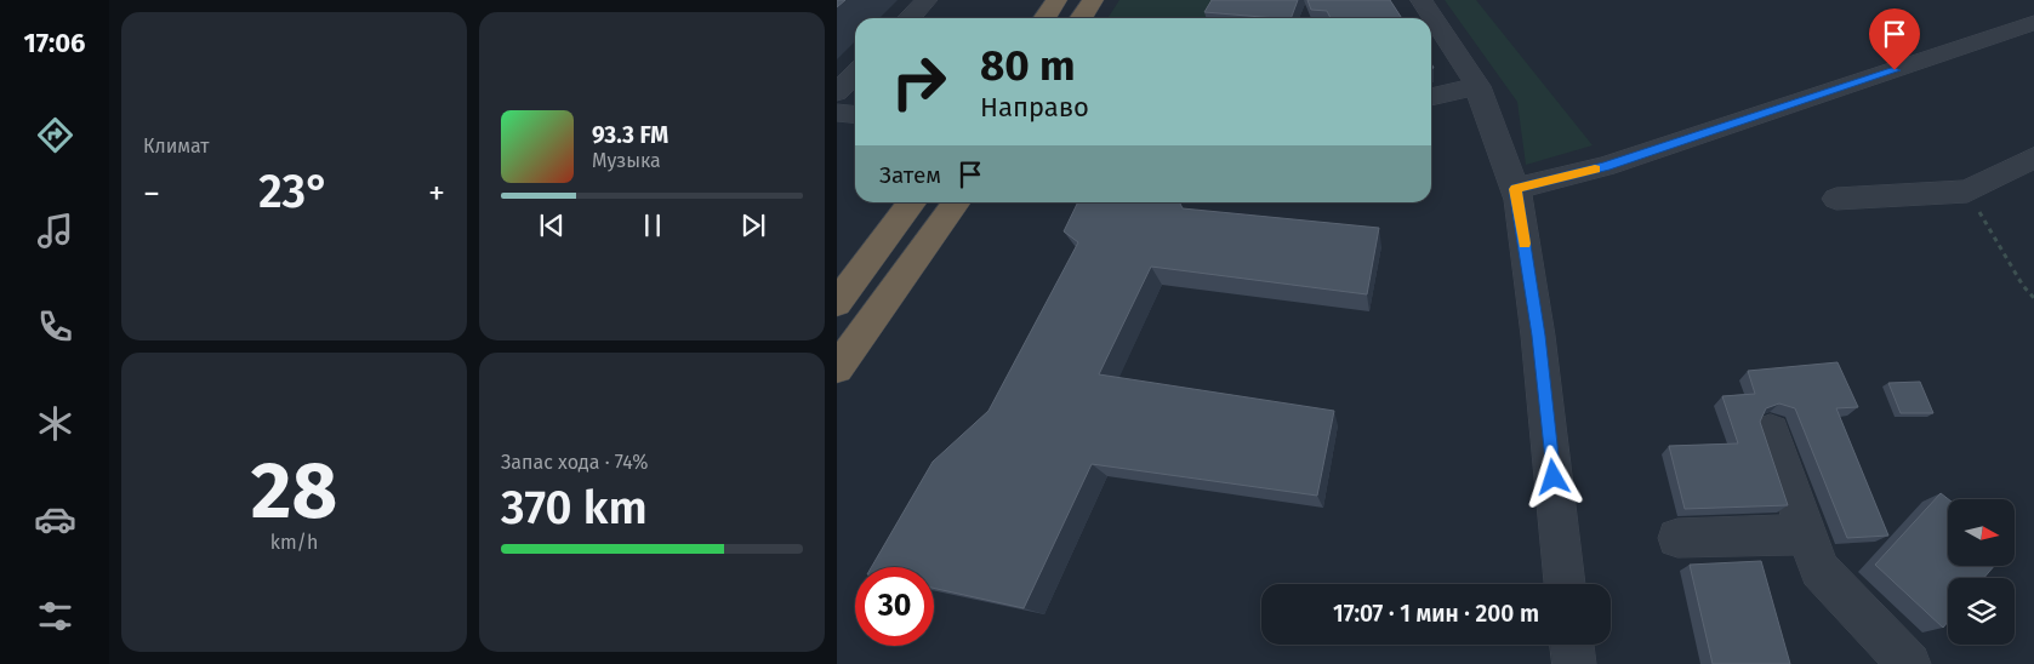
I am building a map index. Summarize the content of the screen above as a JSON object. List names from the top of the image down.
{
  "north": "right",
  "page": {
    "tabs": "17:06",
    "tile": [
      "Климат",
      ["28", "km/h"],
      ["Запас хода · 74%", "370 km"]
    ],
    "turn": ["80 m", "Направо"],
    "song": ["93.3 FM", "Музыка"],
    "then": "Затем",
    "heat": ["−", "23°", "+"],
    "limit": "30",
    "trip": "17:07 · 1 мин · 200 m"
  }
}
